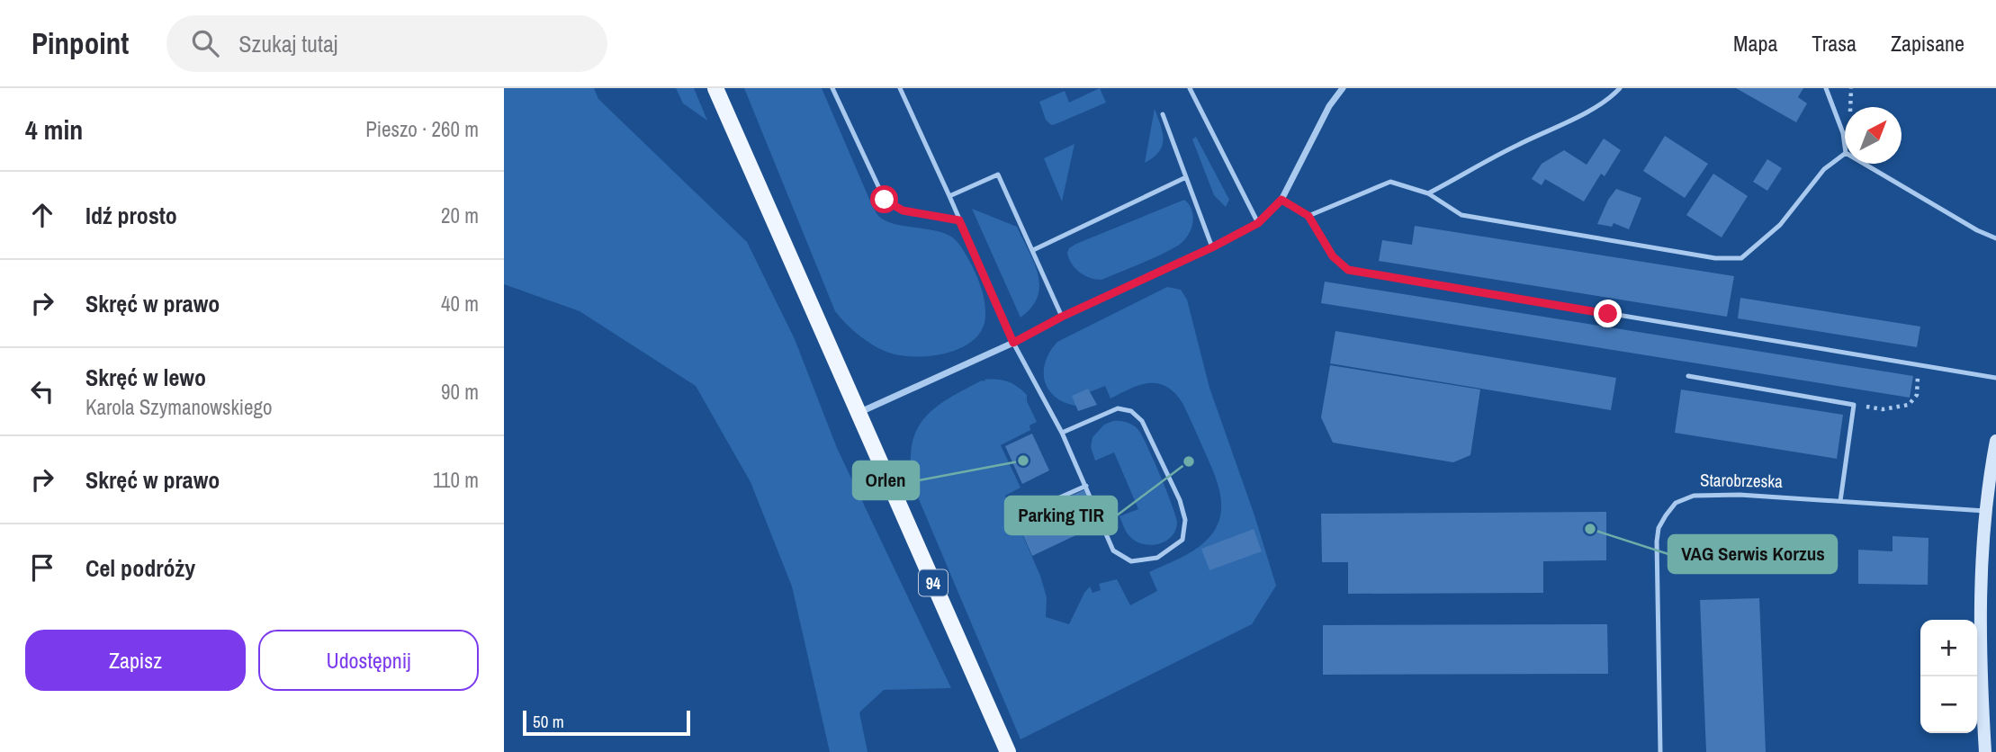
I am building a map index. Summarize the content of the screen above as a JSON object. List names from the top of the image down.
{
  "streets": {
    "main road": ["94"],
    "lane": ["Starobrzeska"]
  },
  "places": ["Orlen", "Parking TIR", "VAG Serwis Korzus"],
  "scale_bar": "50 m",
  "north": "top right",
  "page": {
    "header": "Pinpoint",
    "search": "Szukaj tutaj",
    "nav": ["Mapa", "Trasa", "Zapisane"],
    "heading": ["4 min", "Pieszo · 260 m"],
    "list": [
      ["Idź prosto", "20 m"],
      ["Skręć w prawo", "40 m"],
      ["Skręć w lewo", "Karola Szymanowskiego", "90 m"],
      ["Skręć w prawo", "110 m"],
      "Cel podróży"
    ],
    "buttons": ["Zapisz", "Udostępnij"],
    "map_buttons": ["+", "−"],
    "scale": "50 m"
  }
}
